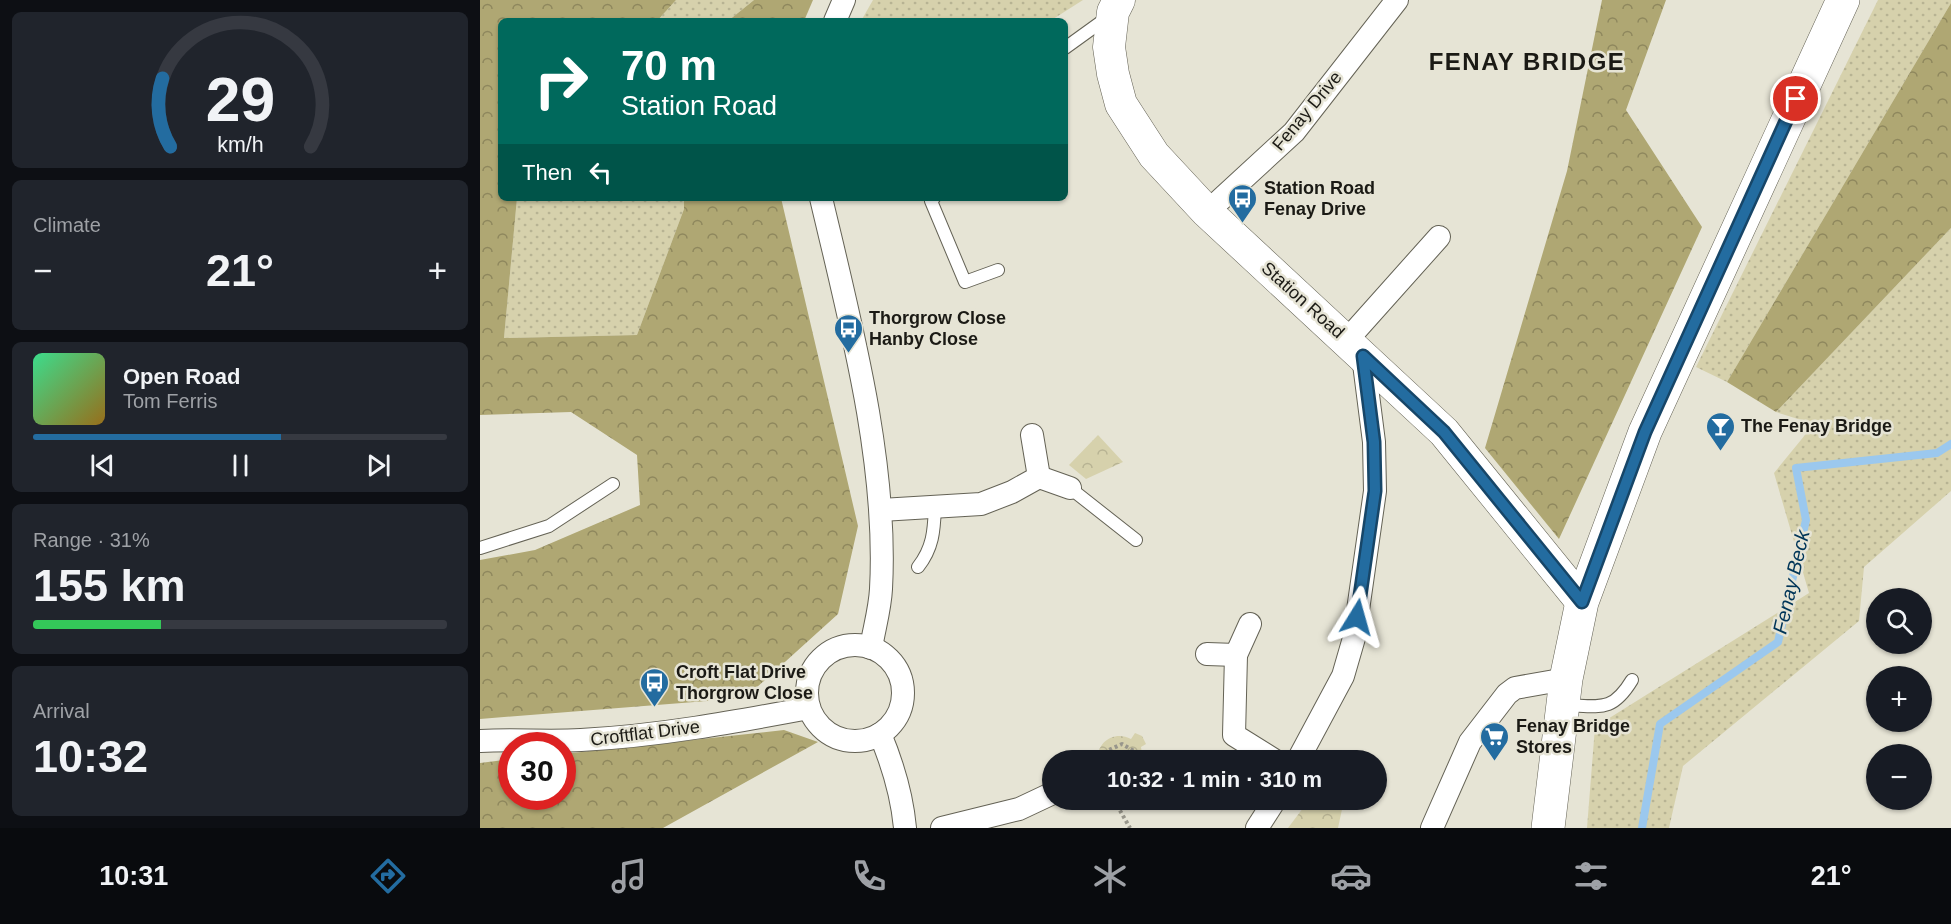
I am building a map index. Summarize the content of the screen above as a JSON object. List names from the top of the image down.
{
  "streets": {
    "street": ["Fenay Drive", "Station Road", "Croftflat Drive"]
  },
  "crossings": [
    ["Fenay Drive", "Station Road"]
  ],
  "districts": ["FENAY BRIDGE"],
  "water": ["Fenay Beck"],
  "places": {
    "bus stop": ["Station Road Fenay Drive", "Thorgrow Close Hanby Close", "Croft Flat Drive Thorgrow Close"],
    "bar": ["The Fenay Bridge"],
    "supermarket": ["Fenay Bridge Stores"]
  },
  "page": {
    "turn": ["70 m", "Station Road"],
    "then": "Then",
    "tile": [
      "Climate",
      ["Range · 31%", "155 km"],
      ["Arrival", "10:32"]
    ],
    "heat": ["−", "21°", "+"],
    "song": ["Open Road", "Tom Ferris"],
    "map_buttons": ["+", "−"],
    "limit": "30",
    "trip": "10:32 · 1 min · 310 m",
    "tabs": ["10:31", "21°"],
    "gauge": ["29", "km/h"]
  }
}
